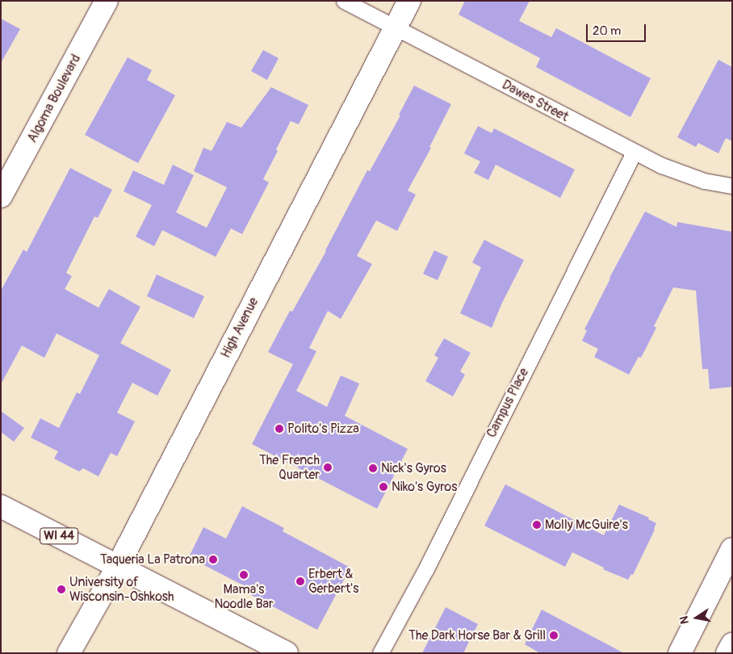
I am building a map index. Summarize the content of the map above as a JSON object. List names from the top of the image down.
{
  "streets": {
    "main road": ["Algoma Boulevard", "High Avenue", "WI 44"],
    "street": ["Dawes Street", "Campus Place"]
  },
  "crossings": [
    ["Dawes Street", "High Avenue"],
    ["Dawes Street", "Campus Place"],
    ["High Avenue", "WI 44"]
  ],
  "places": [
    "Polito's Pizza",
    "The French Quarter",
    "Nick's Gyros",
    "Niko's Gyros",
    "Molly McGuire's",
    "Taqueria La Patrona",
    "Mama's Noodle Bar",
    "Erbert & Gerbert's",
    "University of Wisconsin-Oshkosh",
    "The Dark Horse Bar & Grill"
  ],
  "scale_bar": "20 m",
  "north": "left"
}
